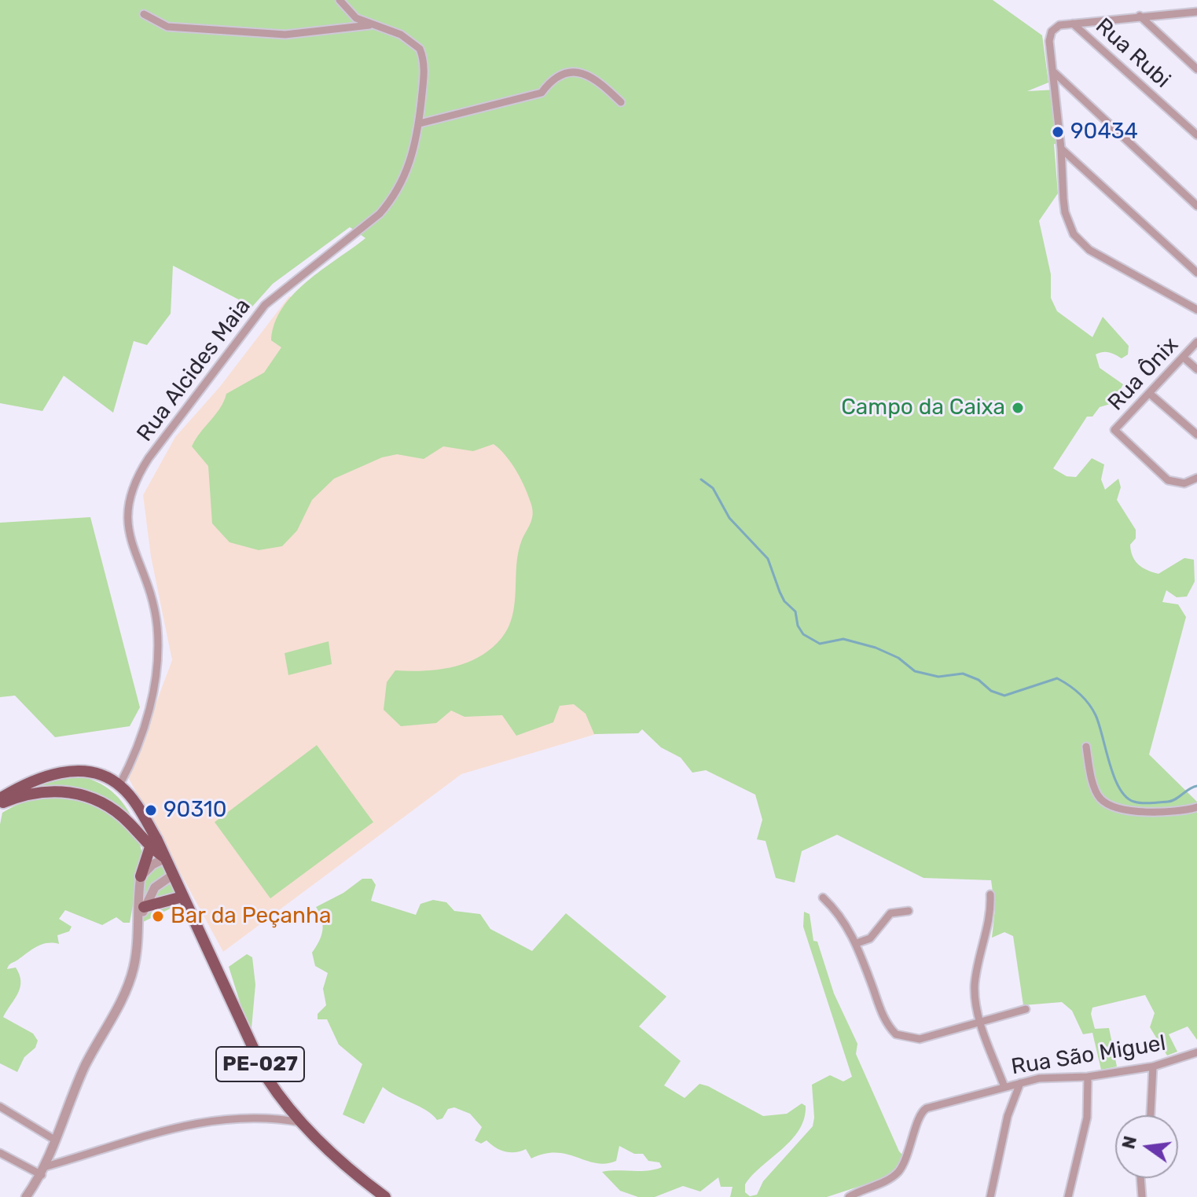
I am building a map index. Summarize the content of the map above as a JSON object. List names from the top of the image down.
{
  "streets": {
    "main road": ["PE-027"],
    "street": [
      "Rua Rubi",
      "Rua Alcides Maia",
      "Rua Ônix",
      "Rua São Miguel"
    ]
  },
  "crossings": [
    ["Rua Alcides Maia", "PE-027"]
  ],
  "places": [
    "90434",
    "Campo da Caixa",
    "90310",
    "Bar da Peçanha"
  ],
  "north": "left"
}
